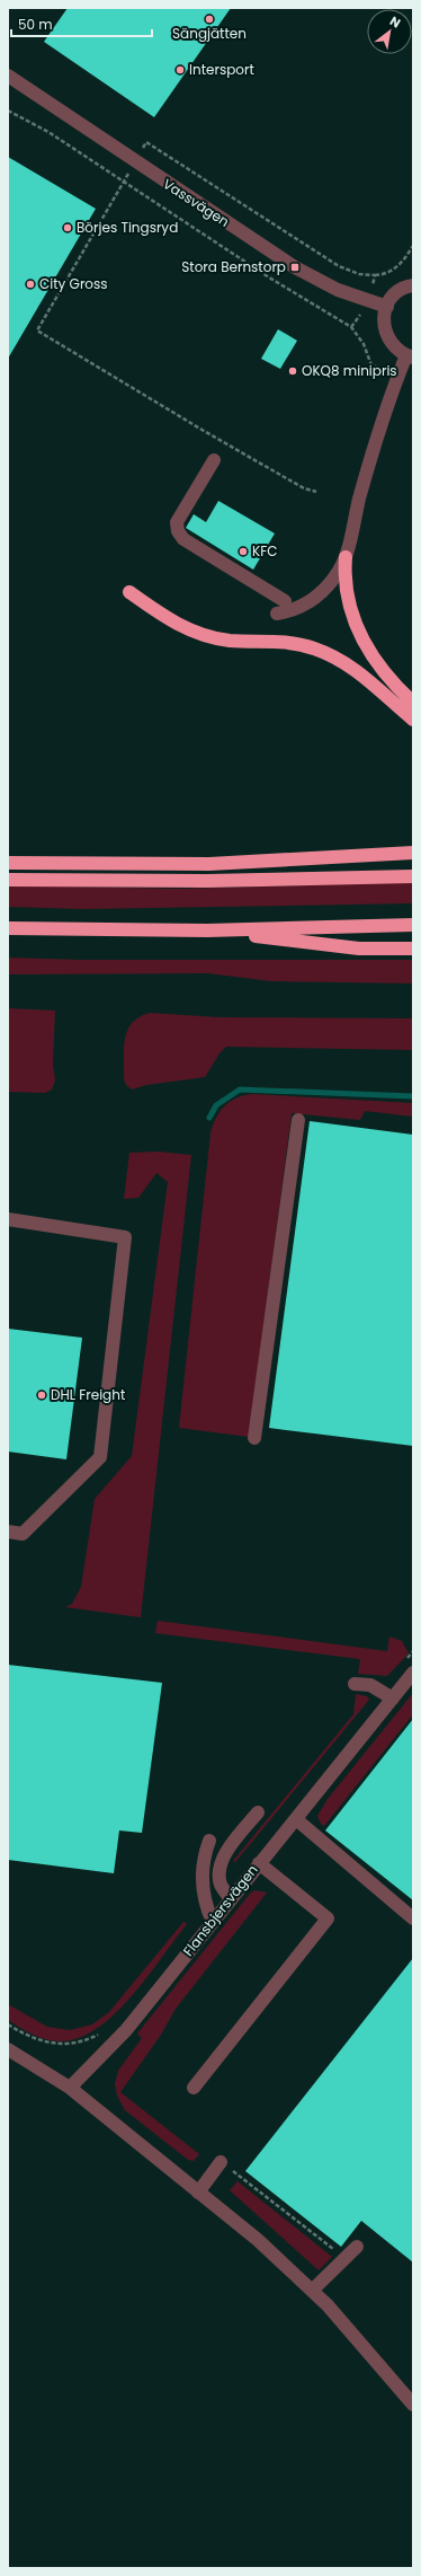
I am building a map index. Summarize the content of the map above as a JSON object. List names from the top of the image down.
{
  "streets": {
    "street": ["Vassvägen", "Flansbjersvägen"]
  },
  "places": {
    "other": [
      "Sängjätten",
      "Intersport",
      "Börjes Tingsryd",
      "City Gross",
      "OKQ8 minipris",
      "KFC",
      "DHL Freight"
    ],
    "transit": ["Stora Bernstorp"]
  },
  "scale_bar": "50 m",
  "north": "top right"
}
